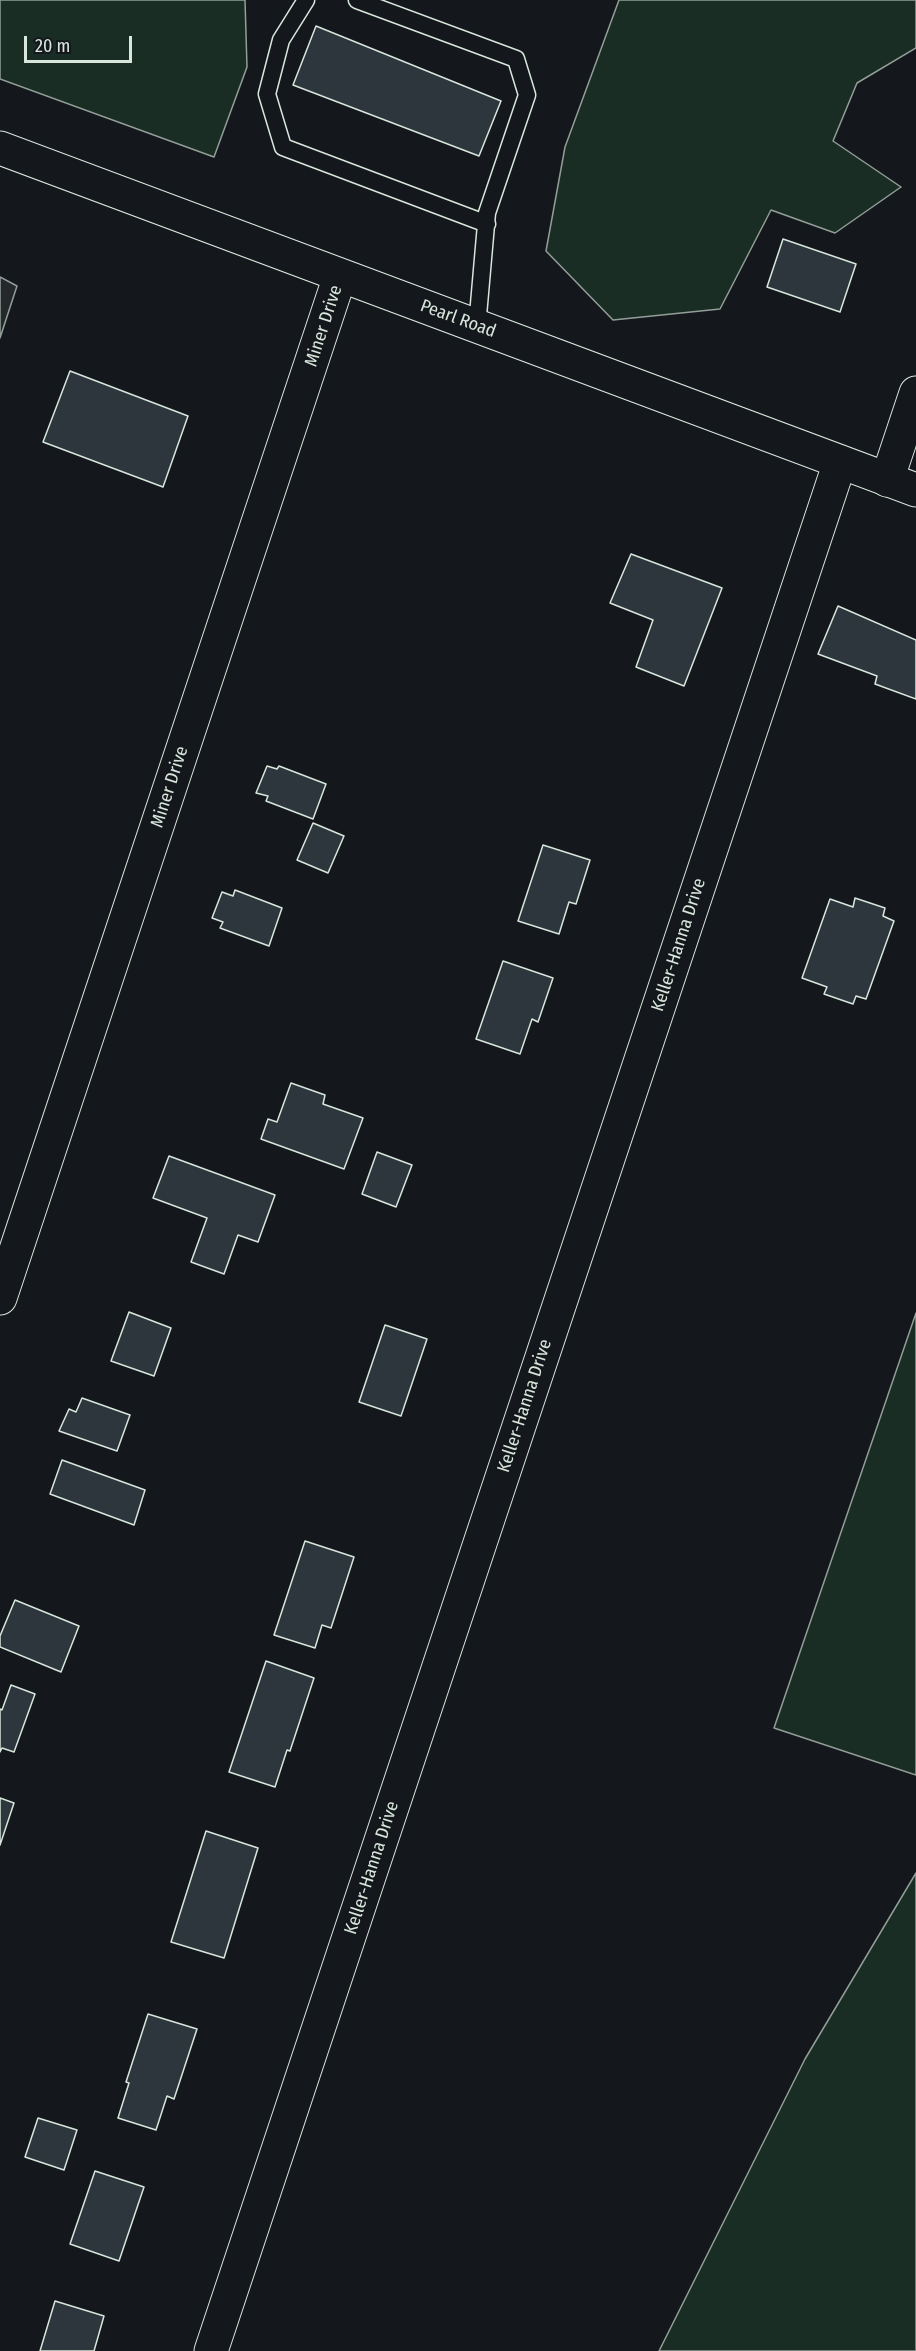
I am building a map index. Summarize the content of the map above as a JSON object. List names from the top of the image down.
{
  "streets": {
    "street": ["Pearl Road", "Miner Drive", "Keller-Hanna Drive"]
  },
  "crossings": [
    ["Pearl Road", "Miner Drive"],
    ["Pearl Road", "Keller-Hanna Drive"]
  ],
  "scale_bar": "20 m"
}
